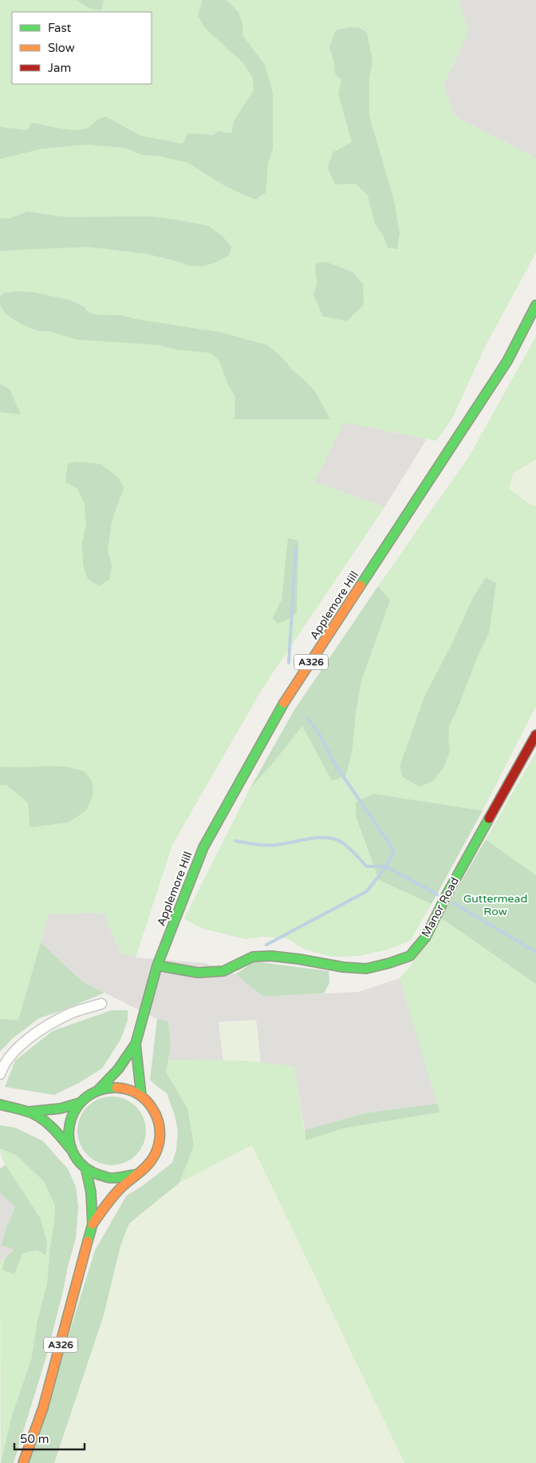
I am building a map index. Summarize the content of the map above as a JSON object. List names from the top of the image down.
{
  "streets": {
    "main road": ["Applemore Hill", "A326", "Manor Road"]
  },
  "crossings": [
    ["Applemore Hill", "A326"],
    ["Applemore Hill", "Manor Road"]
  ],
  "parks": ["Guttermead Row"],
  "legend": ["Fast", "Slow", "Jam"],
  "scale_bar": "50 m"
}
